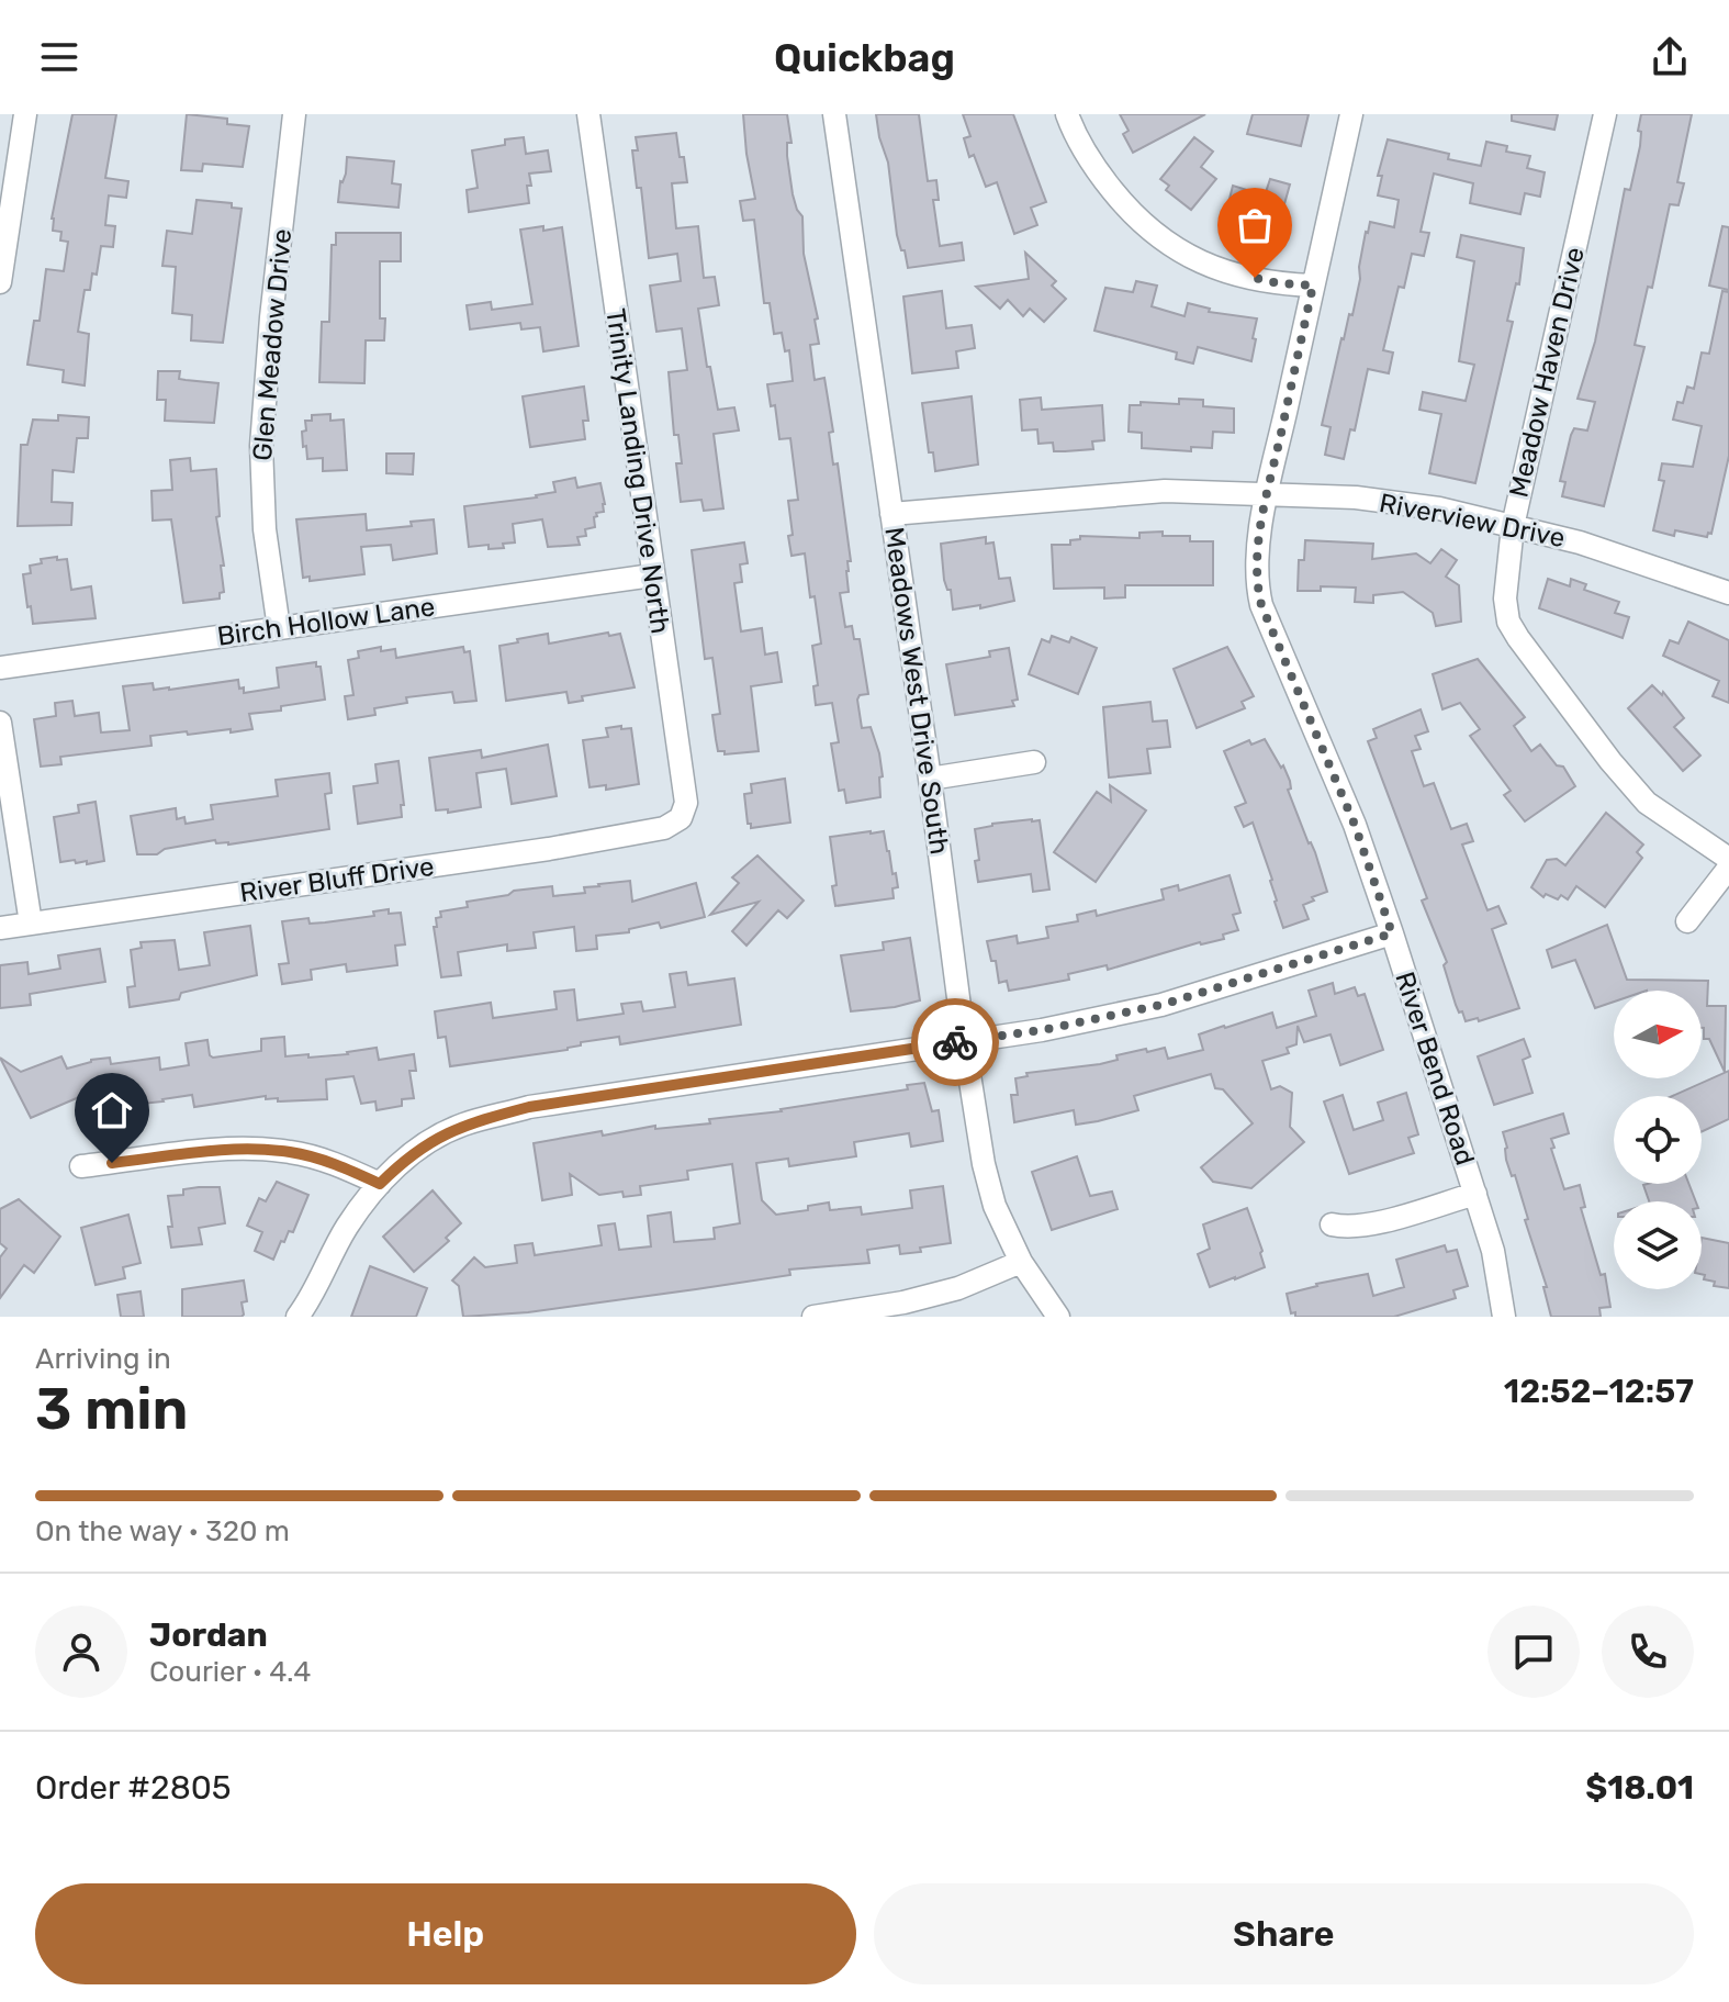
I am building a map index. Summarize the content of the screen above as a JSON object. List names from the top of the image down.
{
  "streets": {
    "street": [
      "Glen Meadow Drive",
      "Meadow Haven Drive",
      "Trinity Landing Drive North",
      "Riverview Drive",
      "Birch Hollow Lane",
      "Meadows West Drive South",
      "River Bluff Drive",
      "River Bend Road"
    ]
  },
  "crossings": [
    ["Glen Meadow Drive", "Birch Hollow Lane"],
    ["Meadow Haven Drive", "Riverview Drive"],
    ["Trinity Landing Drive North", "Birch Hollow Lane"],
    ["Trinity Landing Drive North", "River Bluff Drive"],
    ["Riverview Drive", "Meadows West Drive South"],
    ["Riverview Drive", "River Bend Road"]
  ],
  "north": "right",
  "page": {
    "header": "Quickbag",
    "heading": ["3 min", "Arriving in", "12:52–12:57"],
    "panel": [
      "Jordan",
      "Courier · 4.4",
      "Order #2805",
      "$18.01"
    ],
    "bar": "On the way · 320 m",
    "buttons": ["Help", "Share"]
  }
}
